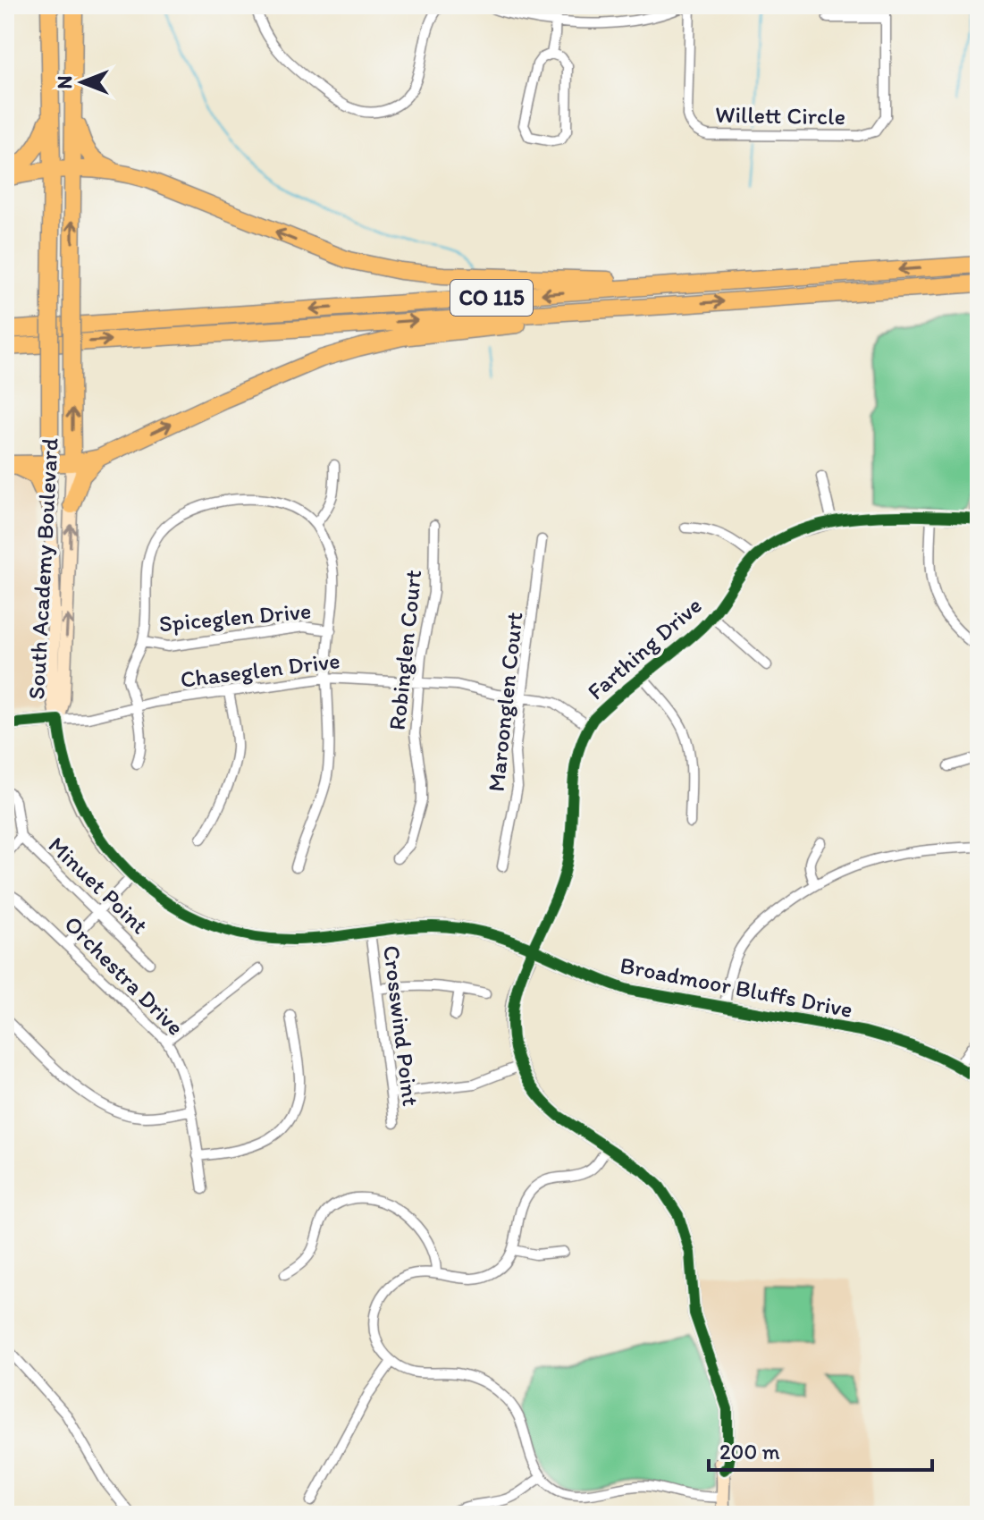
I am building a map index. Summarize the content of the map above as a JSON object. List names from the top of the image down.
{
  "streets": {
    "highway": ["CO 115", "South Academy Boulevard"],
    "street": [
      "Willett Circle",
      "Spiceglen Drive",
      "Farthing Drive",
      "Robinglen Court",
      "Chaseglen Drive",
      "Maroonglen Court",
      "Minuet Point",
      "Orchestra Drive",
      "Broadmoor Bluffs Drive",
      "Crosswind Point"
    ]
  },
  "crossings": [
    ["South Academy Boulevard", "Chaseglen Drive"],
    ["South Academy Boulevard", "Broadmoor Bluffs Drive"],
    ["Farthing Drive", "Chaseglen Drive"],
    ["Farthing Drive", "Broadmoor Bluffs Drive"],
    ["Robinglen Court", "Chaseglen Drive"],
    ["Chaseglen Drive", "Maroonglen Court"],
    ["Chaseglen Drive", "Broadmoor Bluffs Drive"],
    ["Broadmoor Bluffs Drive", "Crosswind Point"]
  ],
  "scale_bar": "200 m",
  "north": "left"
}
